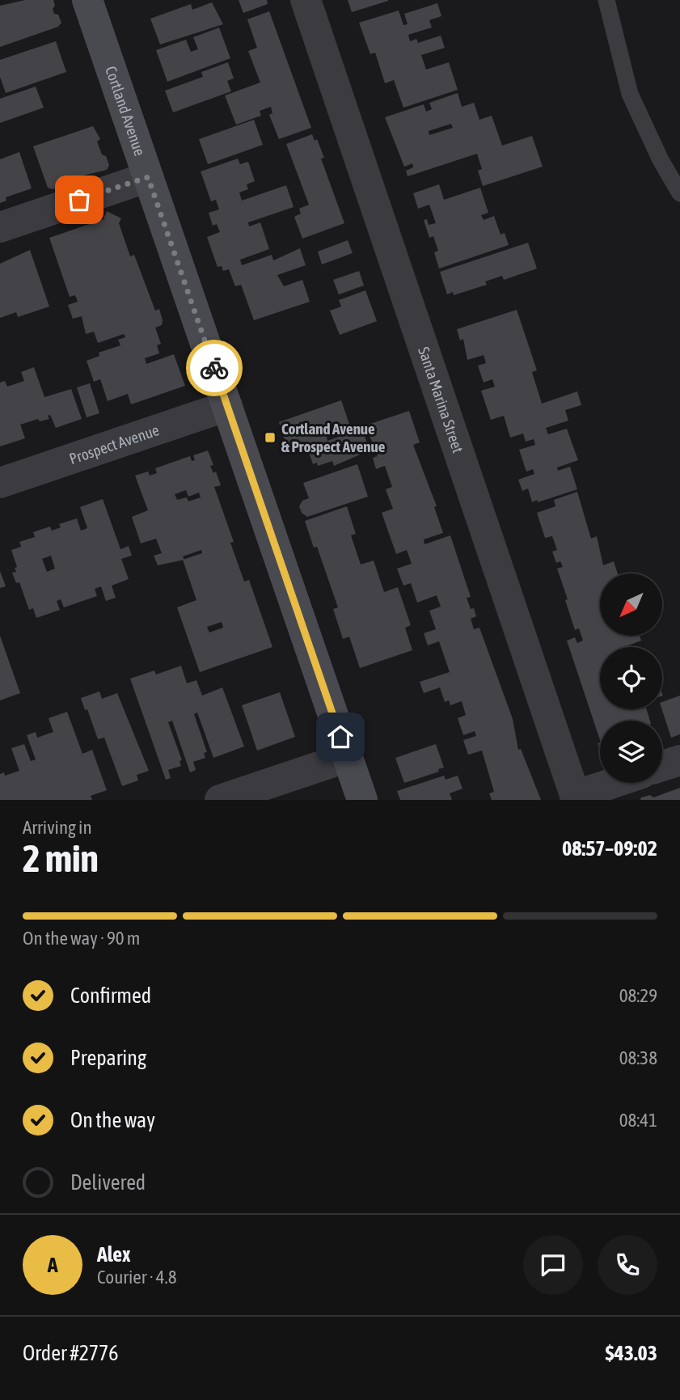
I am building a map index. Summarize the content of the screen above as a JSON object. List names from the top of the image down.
{
  "streets": {
    "street": ["Cortland Avenue", "Santa Marina Street", "Prospect Avenue"]
  },
  "crossings": [
    ["Cortland Avenue", "Prospect Avenue"]
  ],
  "places": {
    "transit": ["Cortland Avenue & Prospect Avenue"]
  },
  "north": "bottom left",
  "page": {
    "heading": ["2 min", "Arriving in", "08:57–09:02"],
    "panel": [
      "Alex",
      "Courier · 4.8",
      "Order #2776",
      "$43.03"
    ],
    "bar": "On the way · 90 m",
    "list": [
      ["Confirmed", "08:29"],
      ["Preparing", "08:38"],
      ["On the way", "08:41"],
      "Delivered"
    ],
    "round": "A"
  }
}
